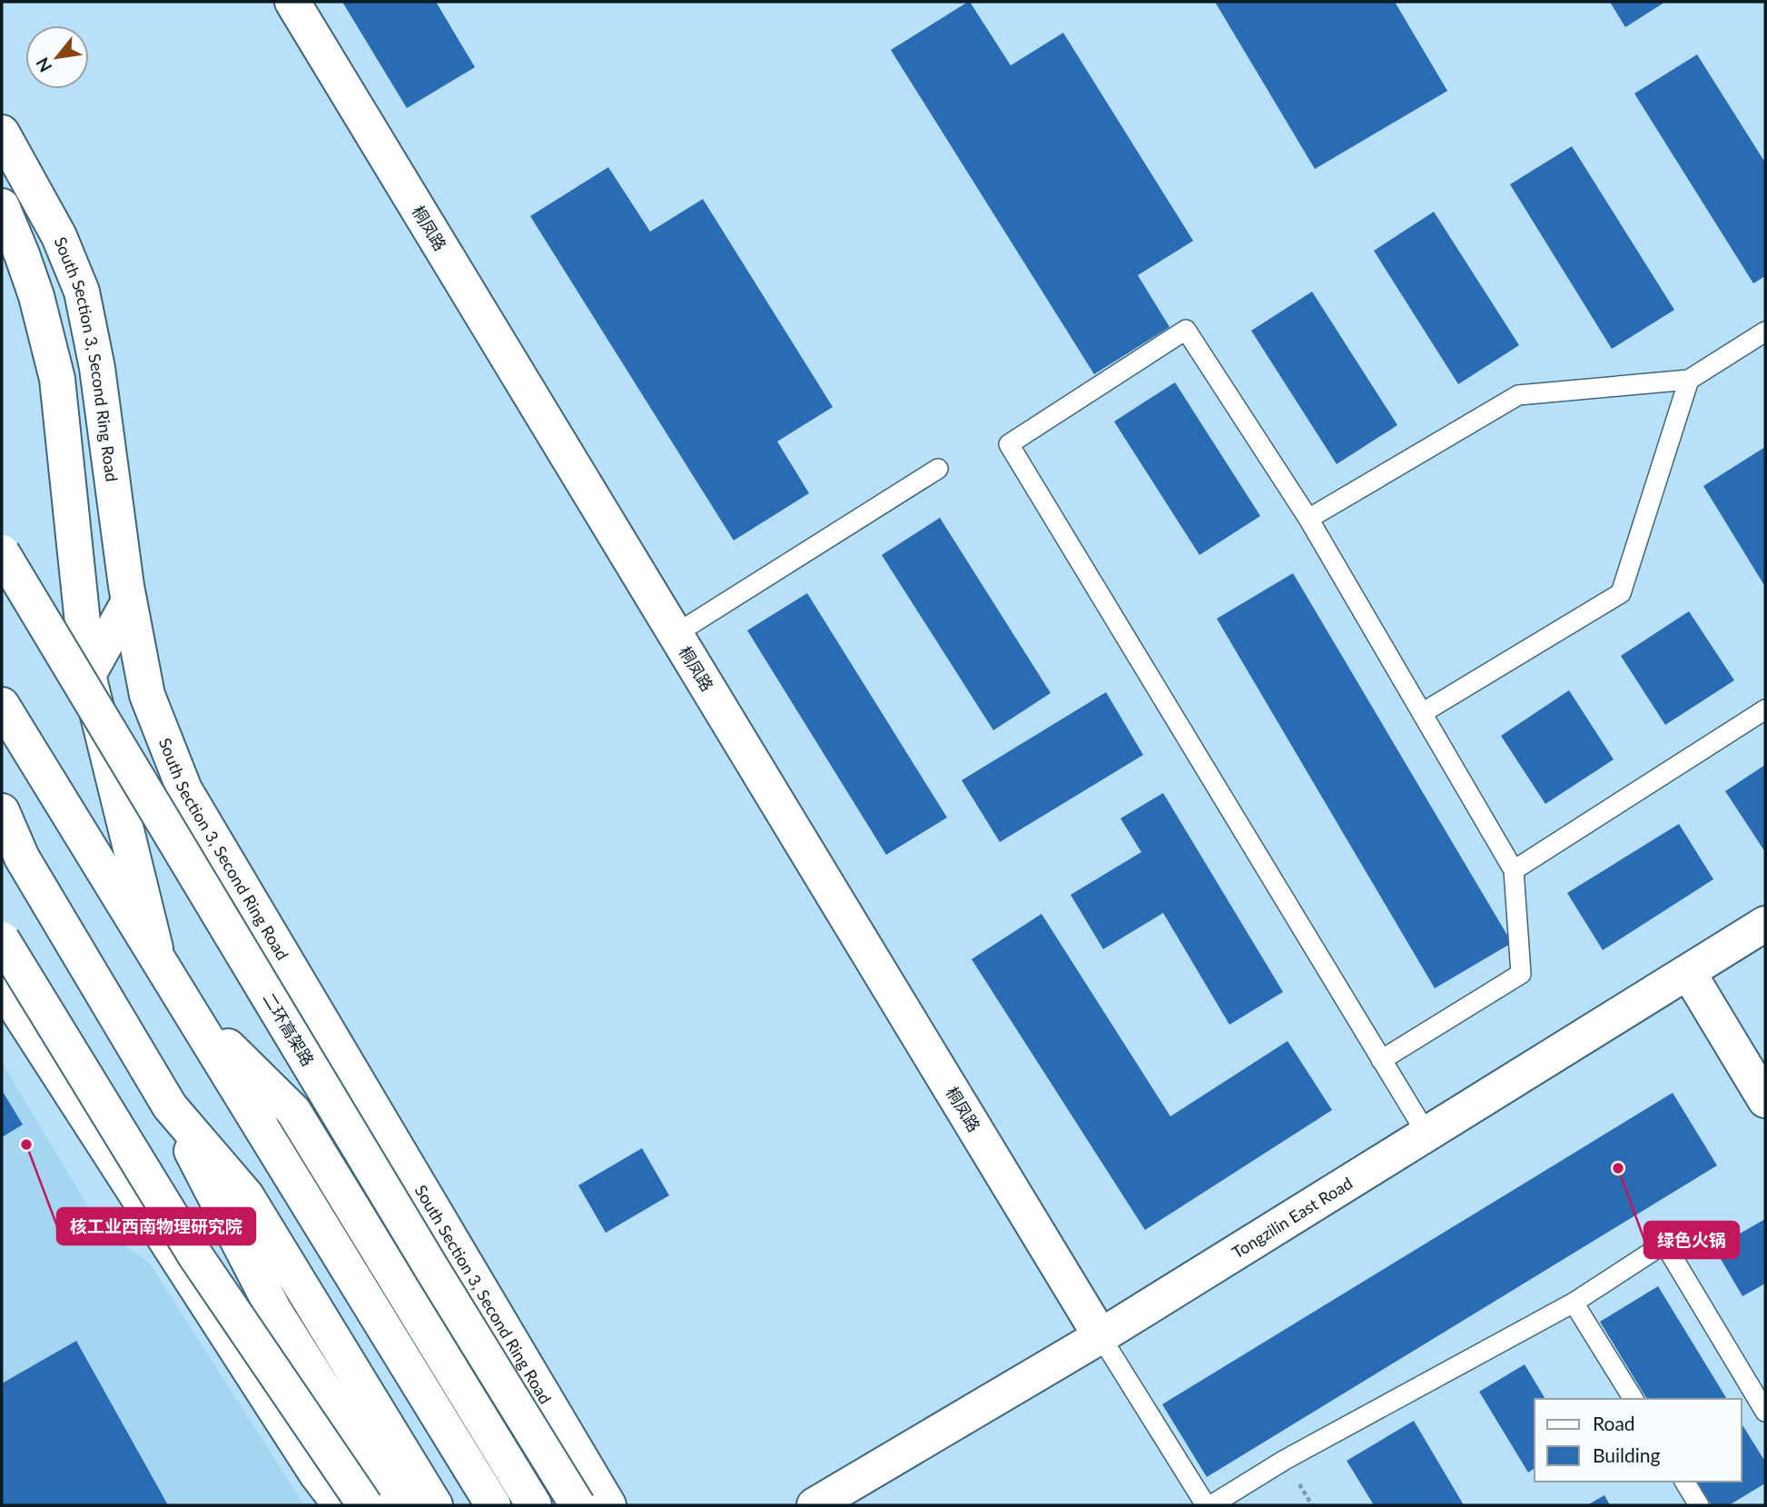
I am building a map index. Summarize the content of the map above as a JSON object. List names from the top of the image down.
{
  "streets": {
    "main road": [
      "桐凤路",
      "South Section 3, Second Ring Road",
      "二环高架路",
      "Tongzilin East Road"
    ]
  },
  "crossings": [
    ["桐凤路", "Tongzilin East Road"]
  ],
  "places": ["核工业西南物理研究院", "绿色火锅"],
  "legend": ["Road", "Building"],
  "north": "bottom left"
}
